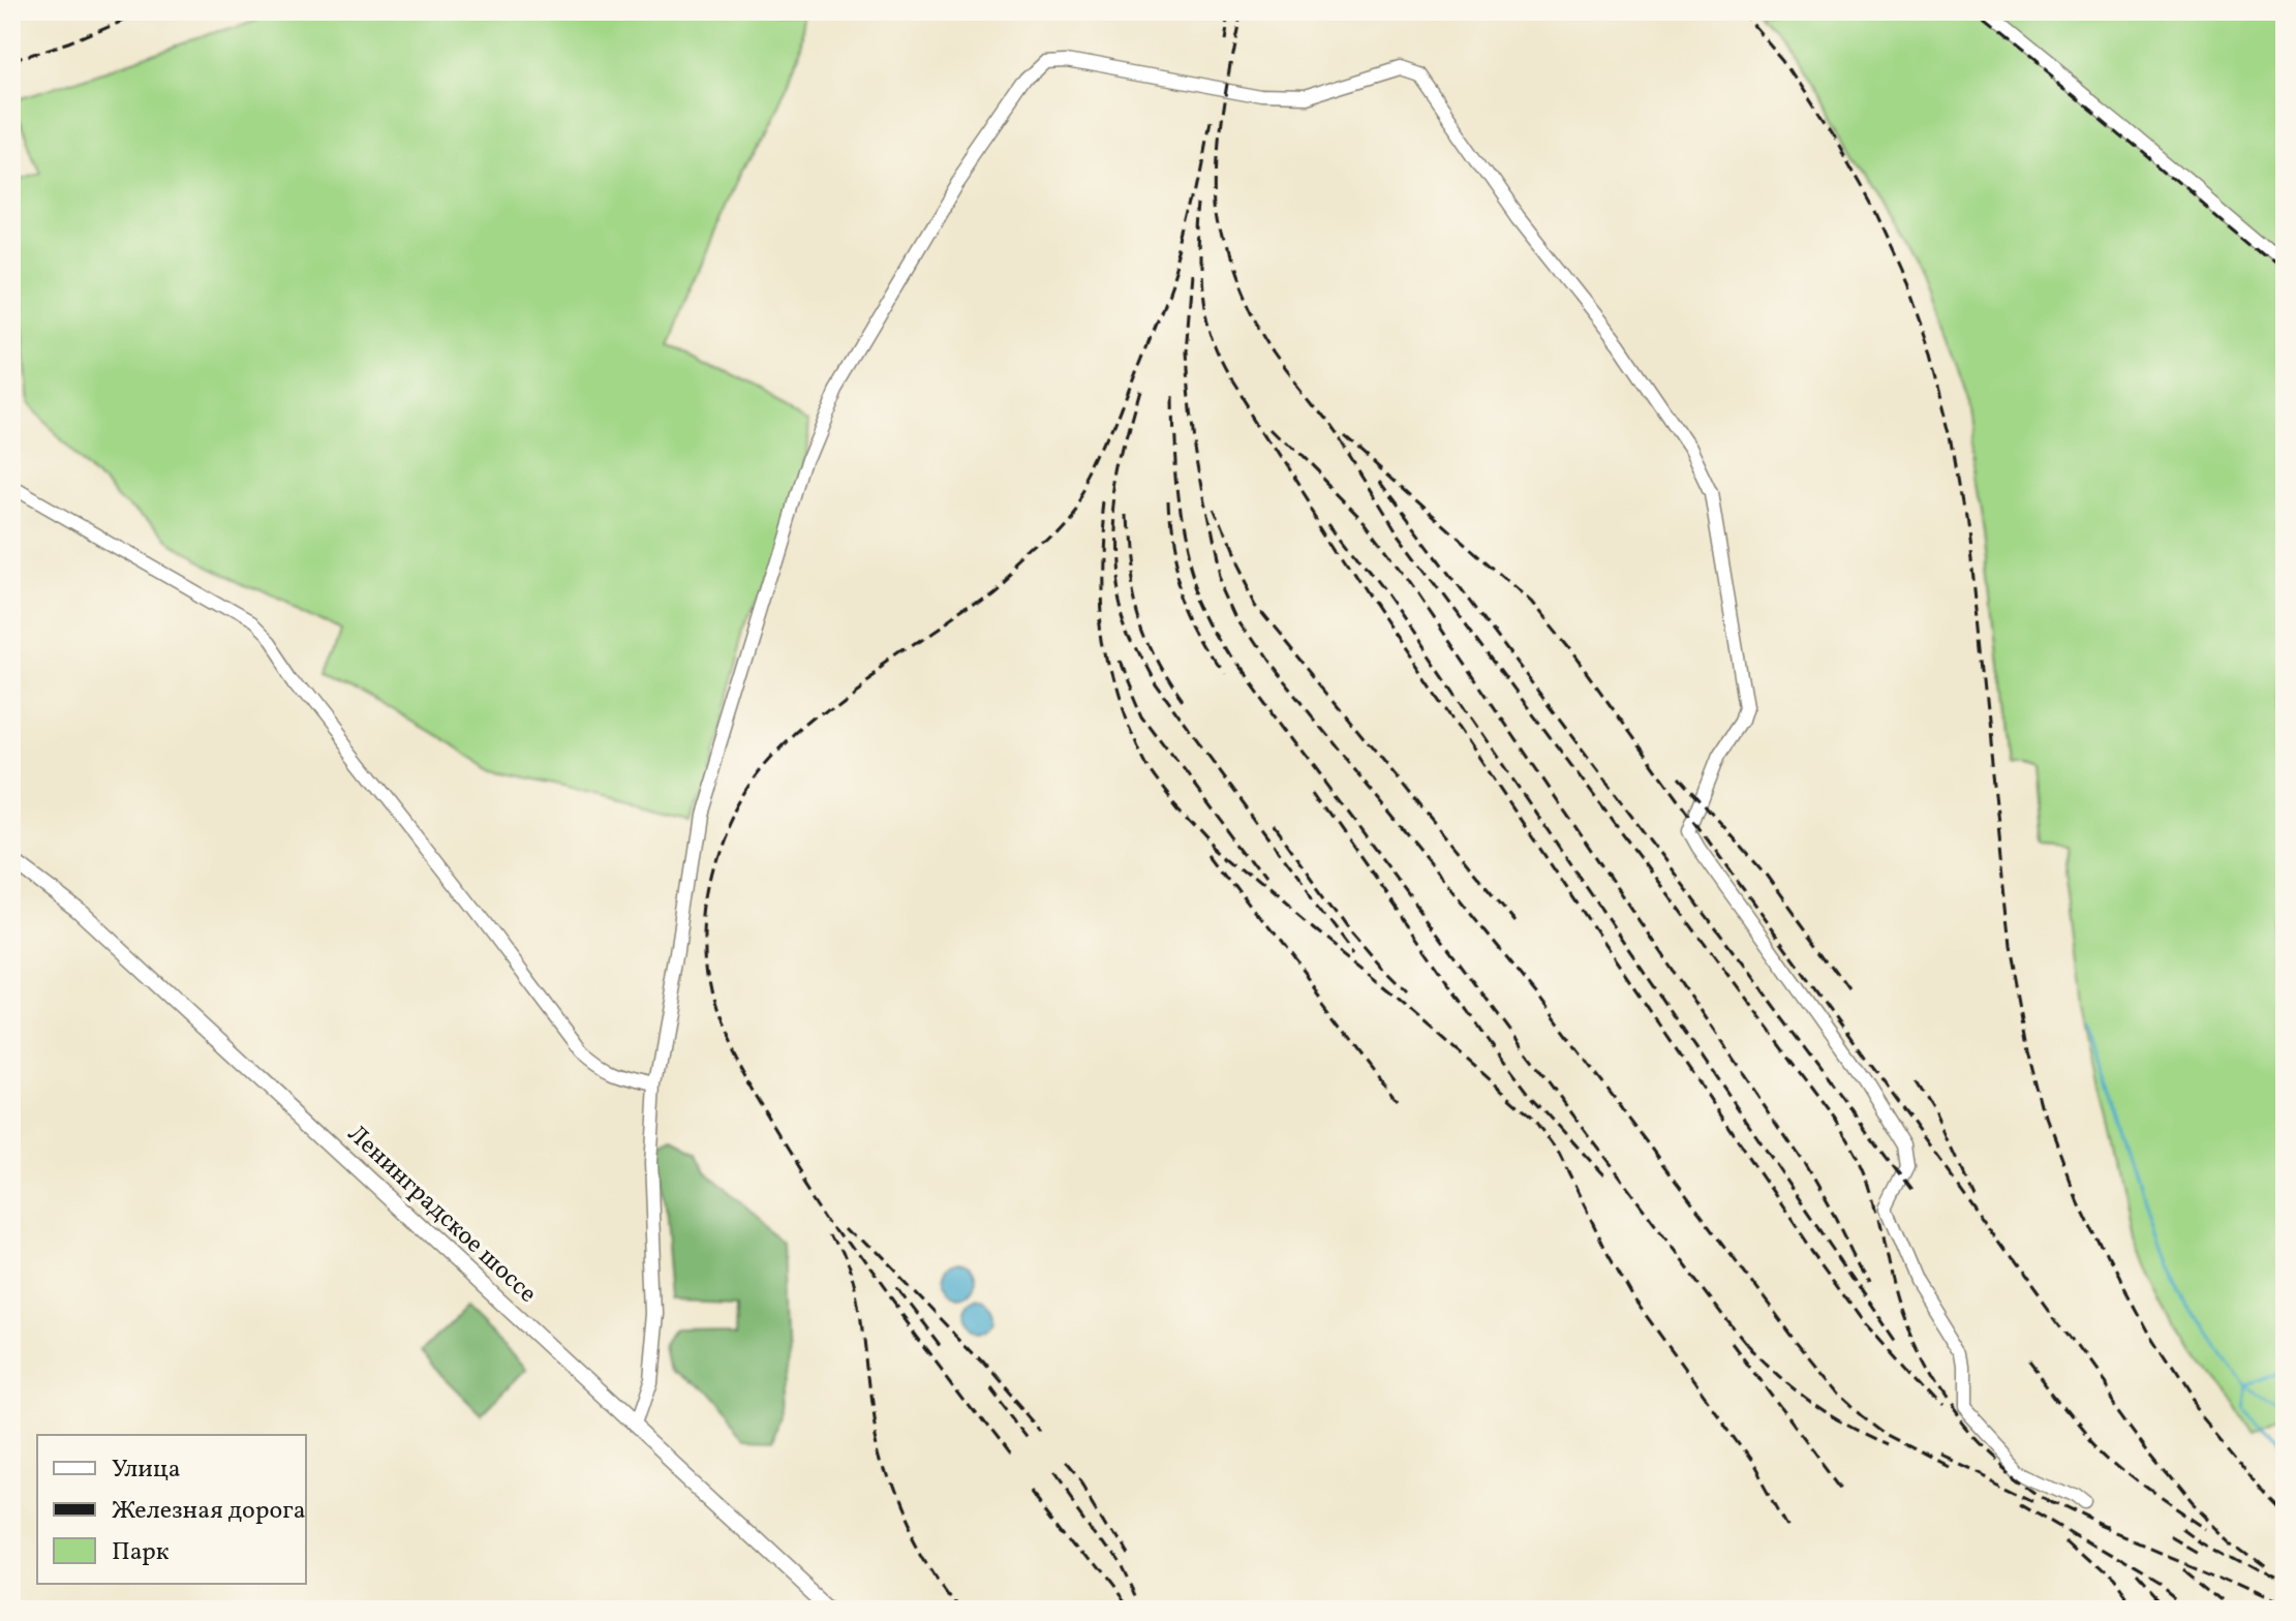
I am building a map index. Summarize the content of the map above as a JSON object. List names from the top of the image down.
{
  "streets": {
    "main road": ["Ленинградское шоссе"]
  },
  "legend": ["Улица", "Железная дорога", "Парк"]
}
